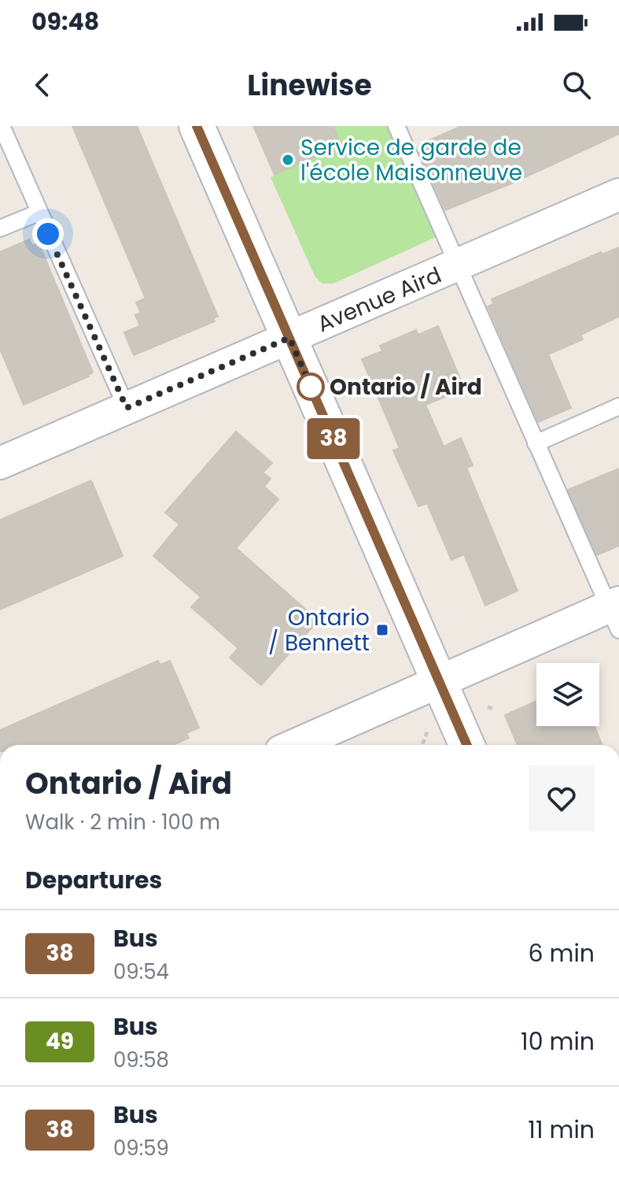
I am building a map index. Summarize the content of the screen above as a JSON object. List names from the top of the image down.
{
  "streets": {
    "street": ["Avenue Aird"]
  },
  "places": {
    "other": ["Service de garde de l'école Maisonneuve", "Ontario / Aird"],
    "transit": ["Ontario / Bennett"]
  },
  "lines": ["bus line 38"],
  "page": {
    "status": "09:48",
    "header": "Linewise",
    "on_map": "38",
    "heading": [
      ["Ontario / Aird", "Walk · 2 min · 100 m"],
      "Departures"
    ],
    "list": [
      {
        "mark": "38",
        "name": "Bus",
        "note": "09:54",
        "value": "6 min"
      },
      {
        "mark": "49",
        "name": "Bus",
        "note": "09:58",
        "value": "10 min"
      },
      {
        "mark": "38",
        "name": "Bus",
        "note": "09:59",
        "value": "11 min"
      }
    ]
  }
}
